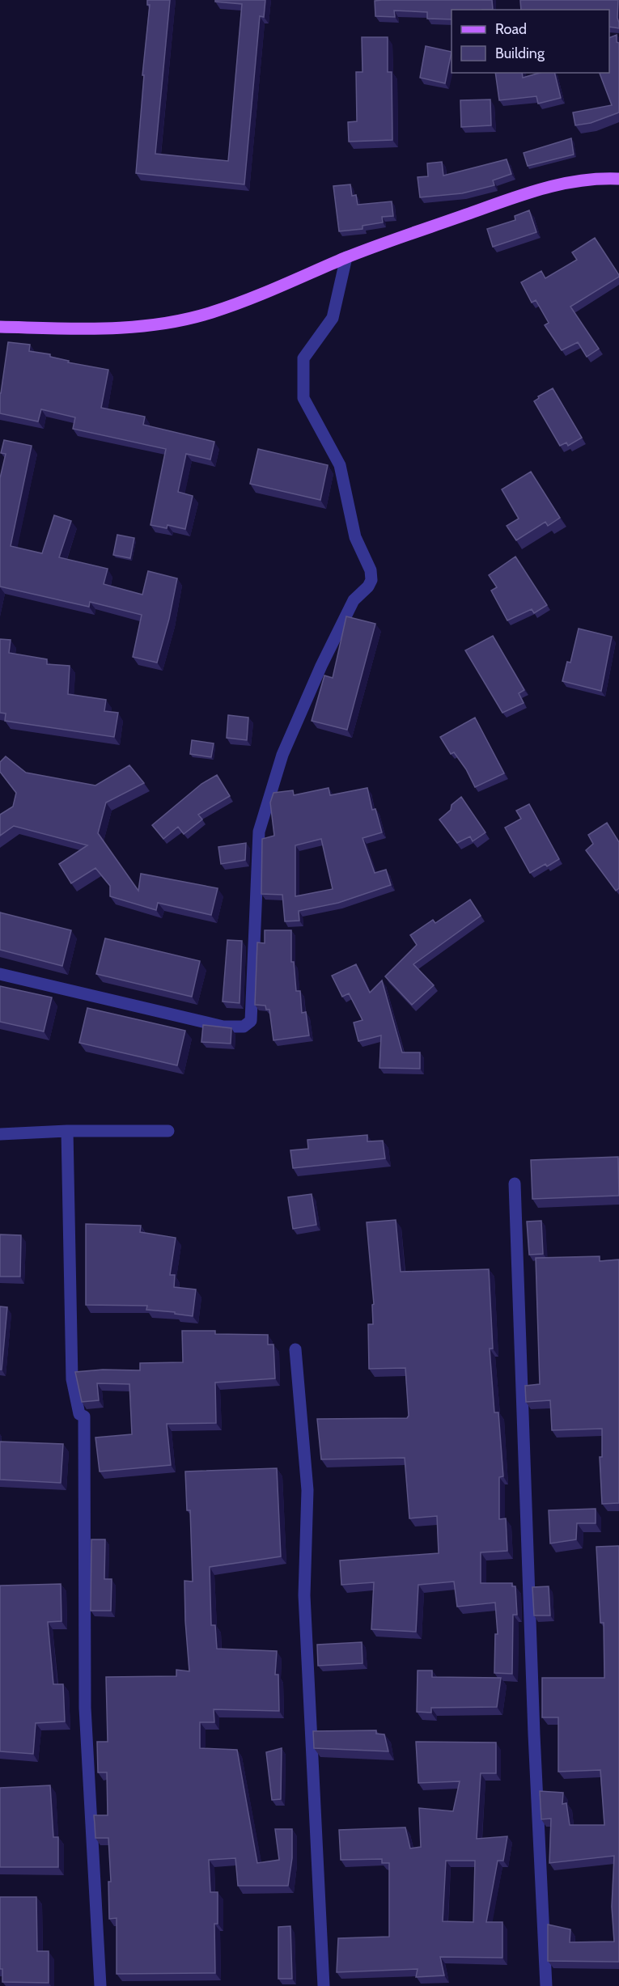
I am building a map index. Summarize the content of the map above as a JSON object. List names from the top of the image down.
{
  "legend": ["Road", "Building"]
}
